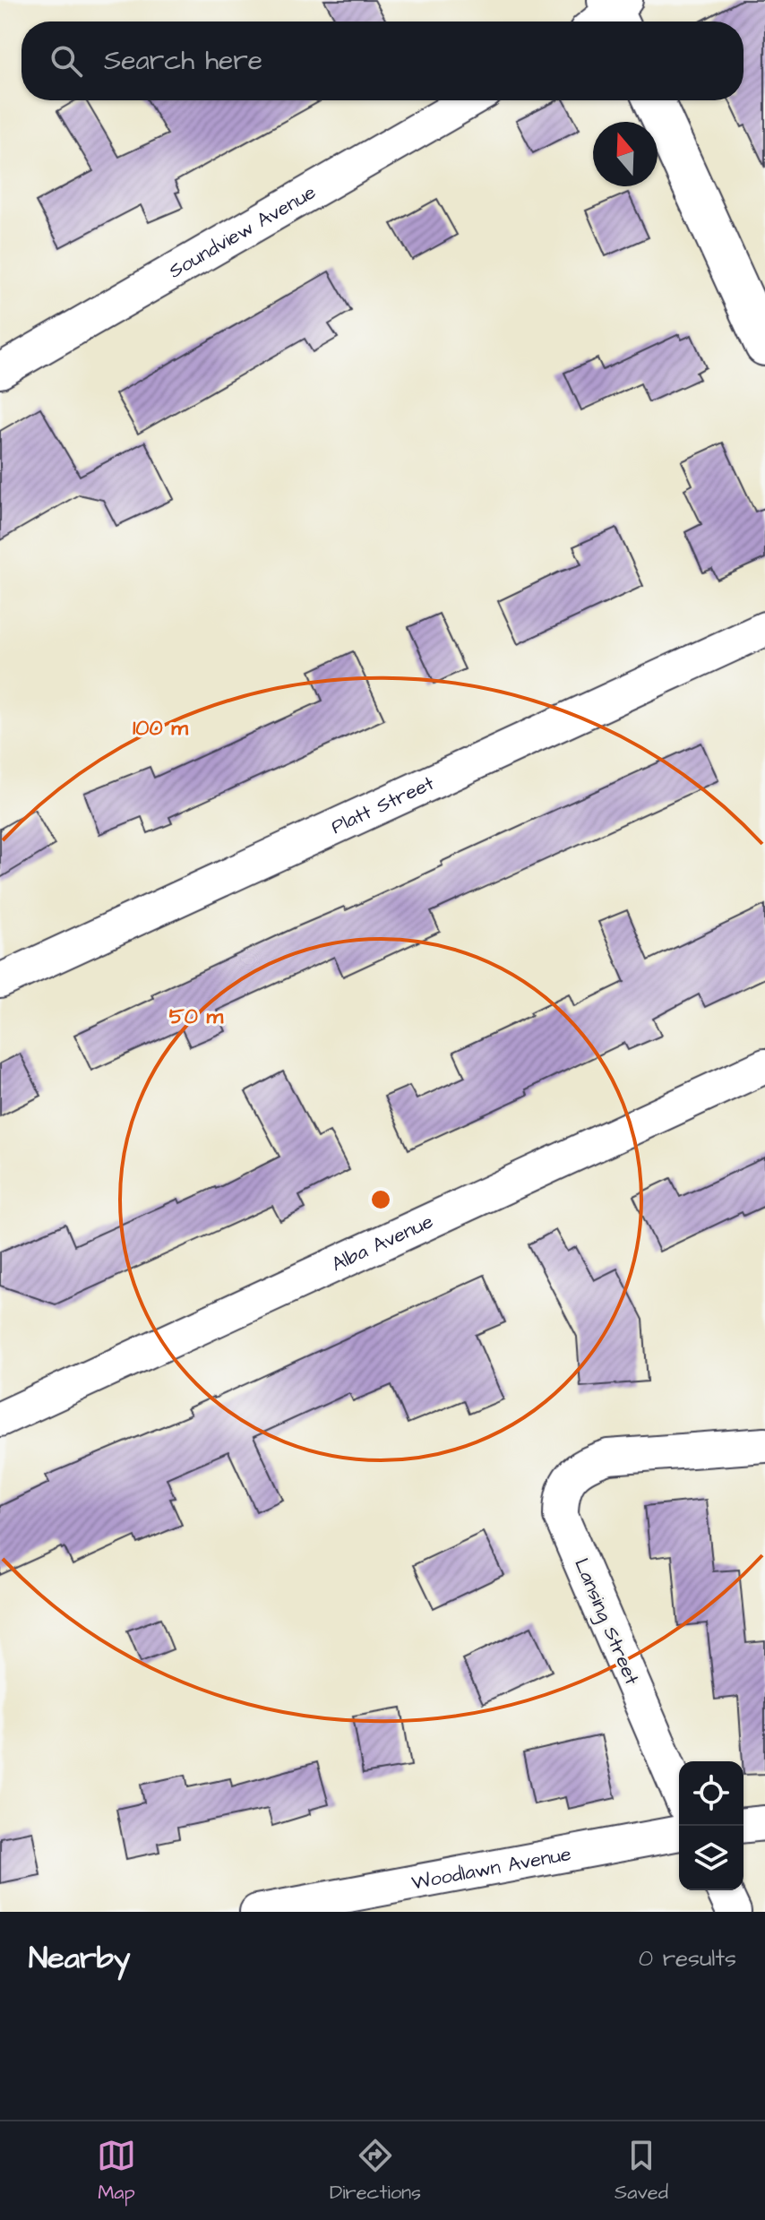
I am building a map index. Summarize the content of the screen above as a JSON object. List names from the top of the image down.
{
  "streets": {
    "street": [
      "Soundview Avenue",
      "Platt Street",
      "Alba Avenue",
      "Lansing Street",
      "Woodlawn Avenue"
    ]
  },
  "north": "top",
  "page": {
    "search": "Search here",
    "heading": ["Nearby", "0 results"],
    "nav": ["Map", "Directions", "Saved"]
  },
  "rings": ["100 m", "50 m"]
}
